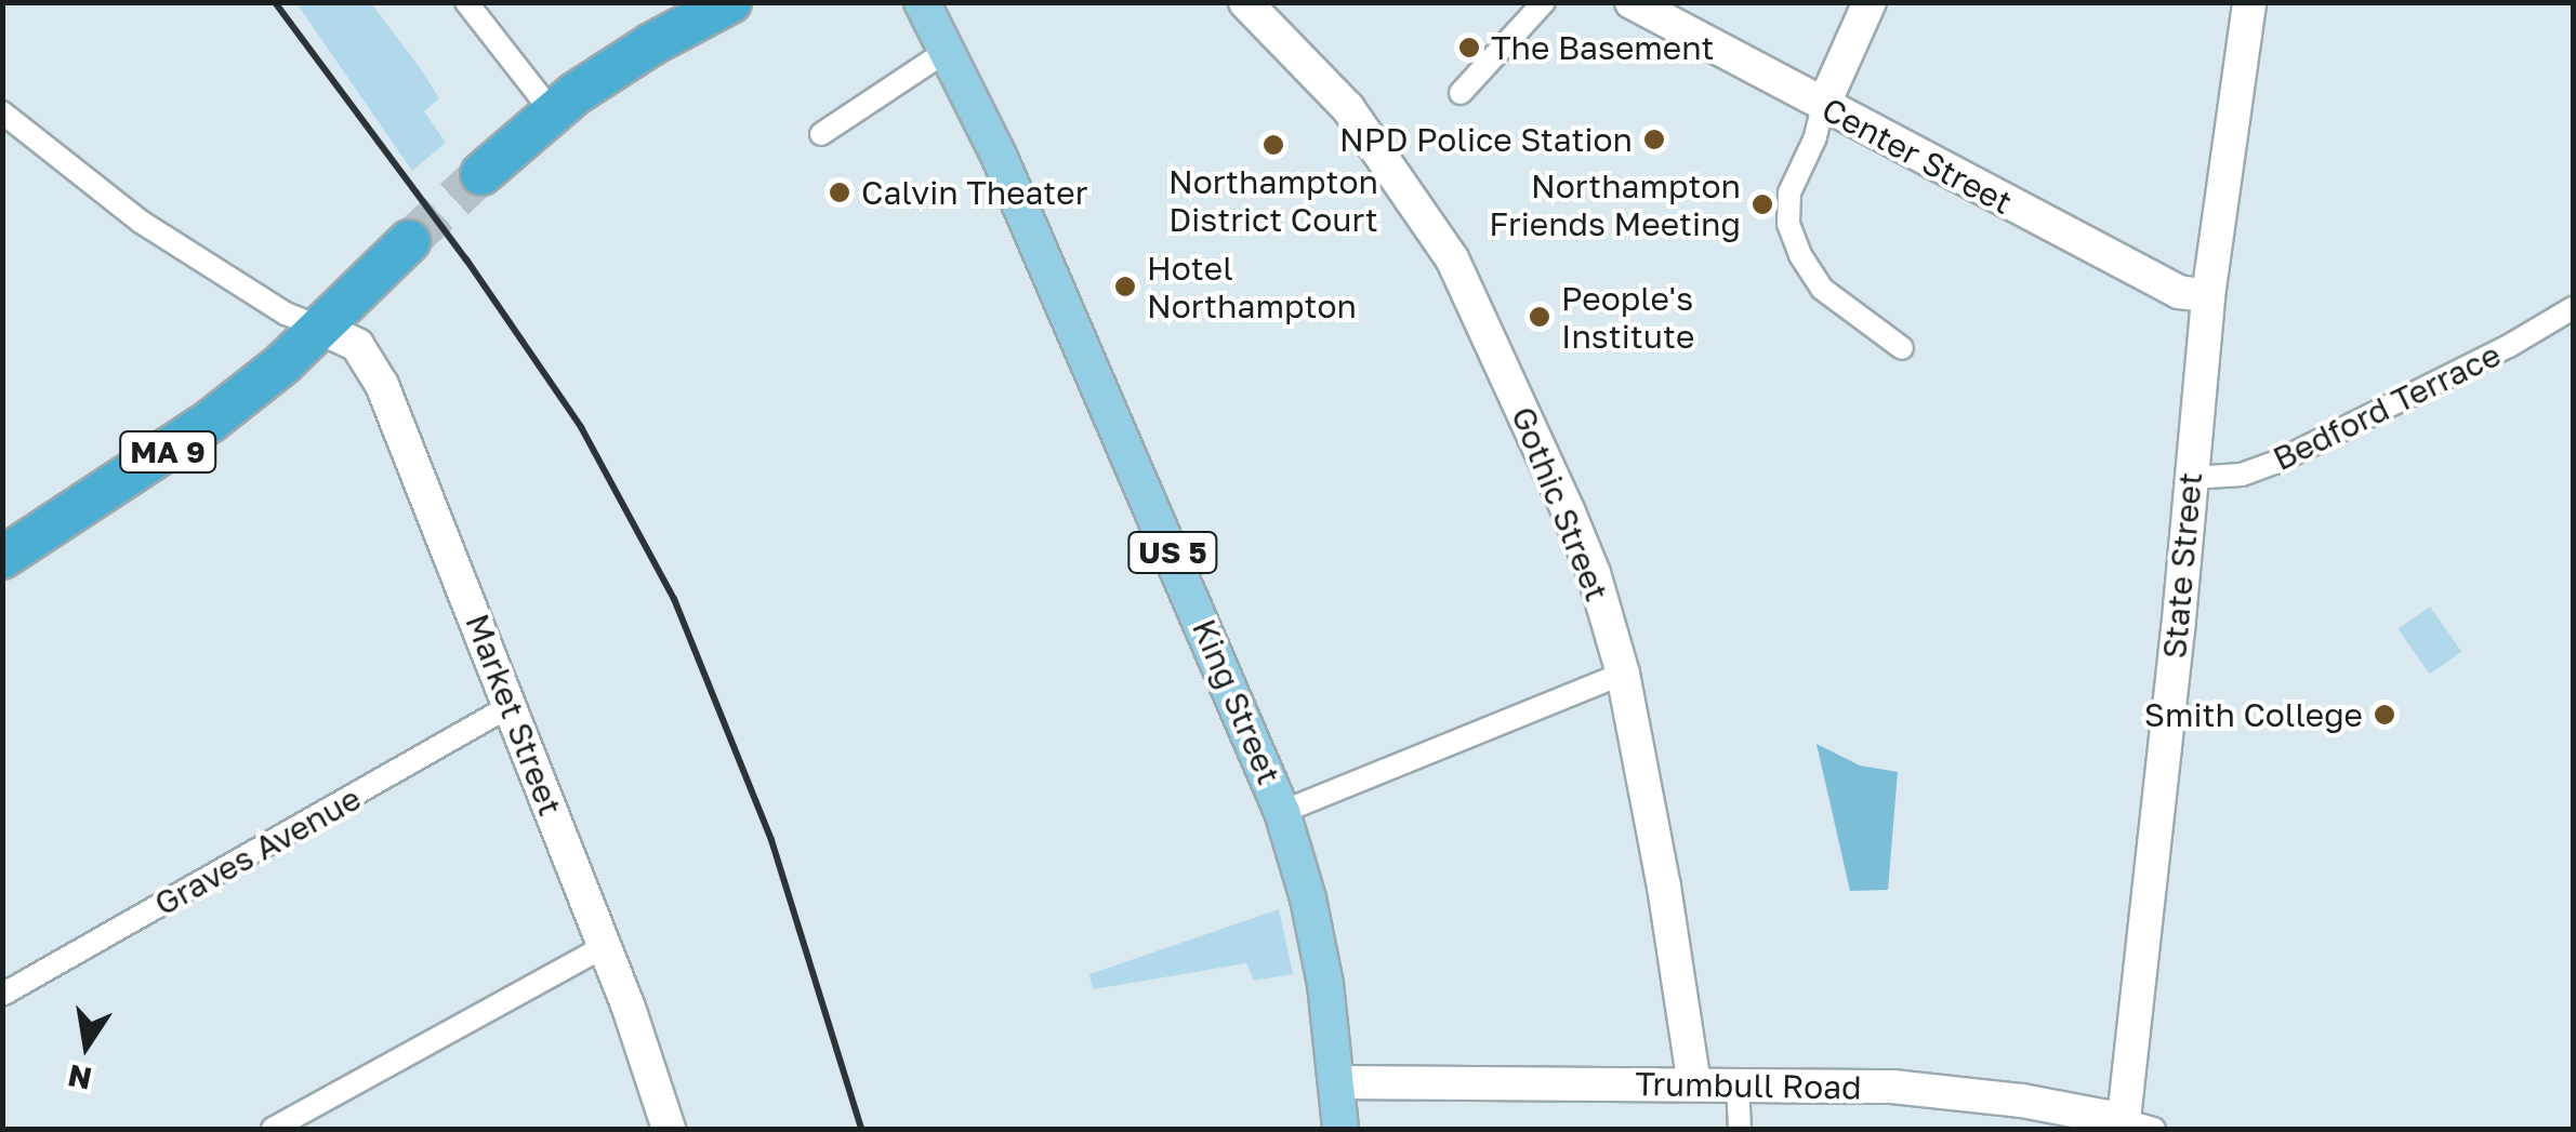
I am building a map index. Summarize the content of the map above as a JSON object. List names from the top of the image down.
{
  "streets": {
    "highway": ["MA 9"],
    "main road": ["US 5", "King Street"],
    "street": [
      "Center Street",
      "Bedford Terrace",
      "Gothic Street",
      "State Street",
      "Market Street",
      "Graves Avenue",
      "Trumbull Road"
    ]
  },
  "crossings": [
    ["Center Street", "State Street"],
    ["Bedford Terrace", "State Street"],
    ["MA 9", "Market Street"],
    ["Gothic Street", "Trumbull Road"],
    ["State Street", "Trumbull Road"],
    ["King Street", "Trumbull Road"],
    ["Market Street", "Graves Avenue"]
  ],
  "places": [
    "The Basement",
    "NPD Police Station",
    "Northampton District Court",
    "Calvin Theater",
    "Northampton Friends Meeting",
    "Hotel Northampton",
    "People's Institute",
    "Smith College"
  ],
  "north": "bottom"
}
